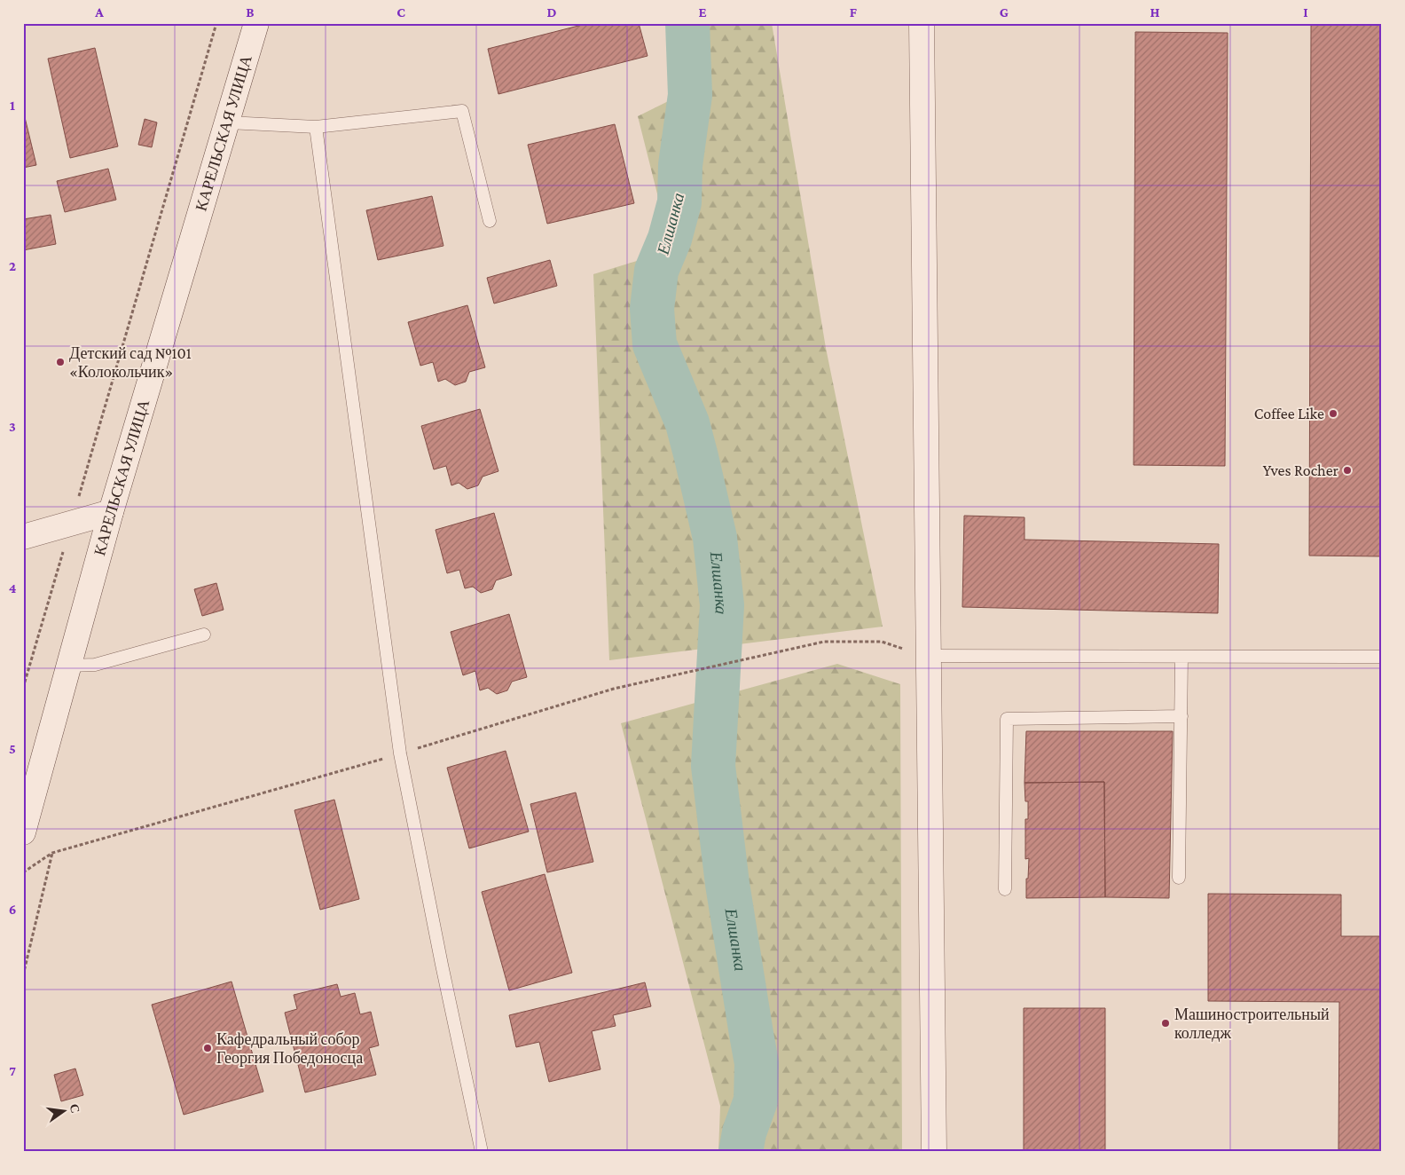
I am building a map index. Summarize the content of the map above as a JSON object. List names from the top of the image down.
{
  "streets": {
    "street": ["КАРЕЛЬСКАЯ УЛИЦА"]
  },
  "water": ["Елшанка"],
  "places": [
    "Детский сад №101 «Колокольчик»",
    "Coffee Like",
    "Yves Rocher",
    "Машиностроительный колледж",
    "Кафедральный собор Георгия Победоносца"
  ],
  "north": "right",
  "grid": {
    "columns": [
      "A",
      "B",
      "C",
      "D",
      "E",
      "F",
      "G",
      "H",
      "I"
    ],
    "rows": [
      "1",
      "2",
      "3",
      "4",
      "5",
      "6",
      "7"
    ]
  }
}
